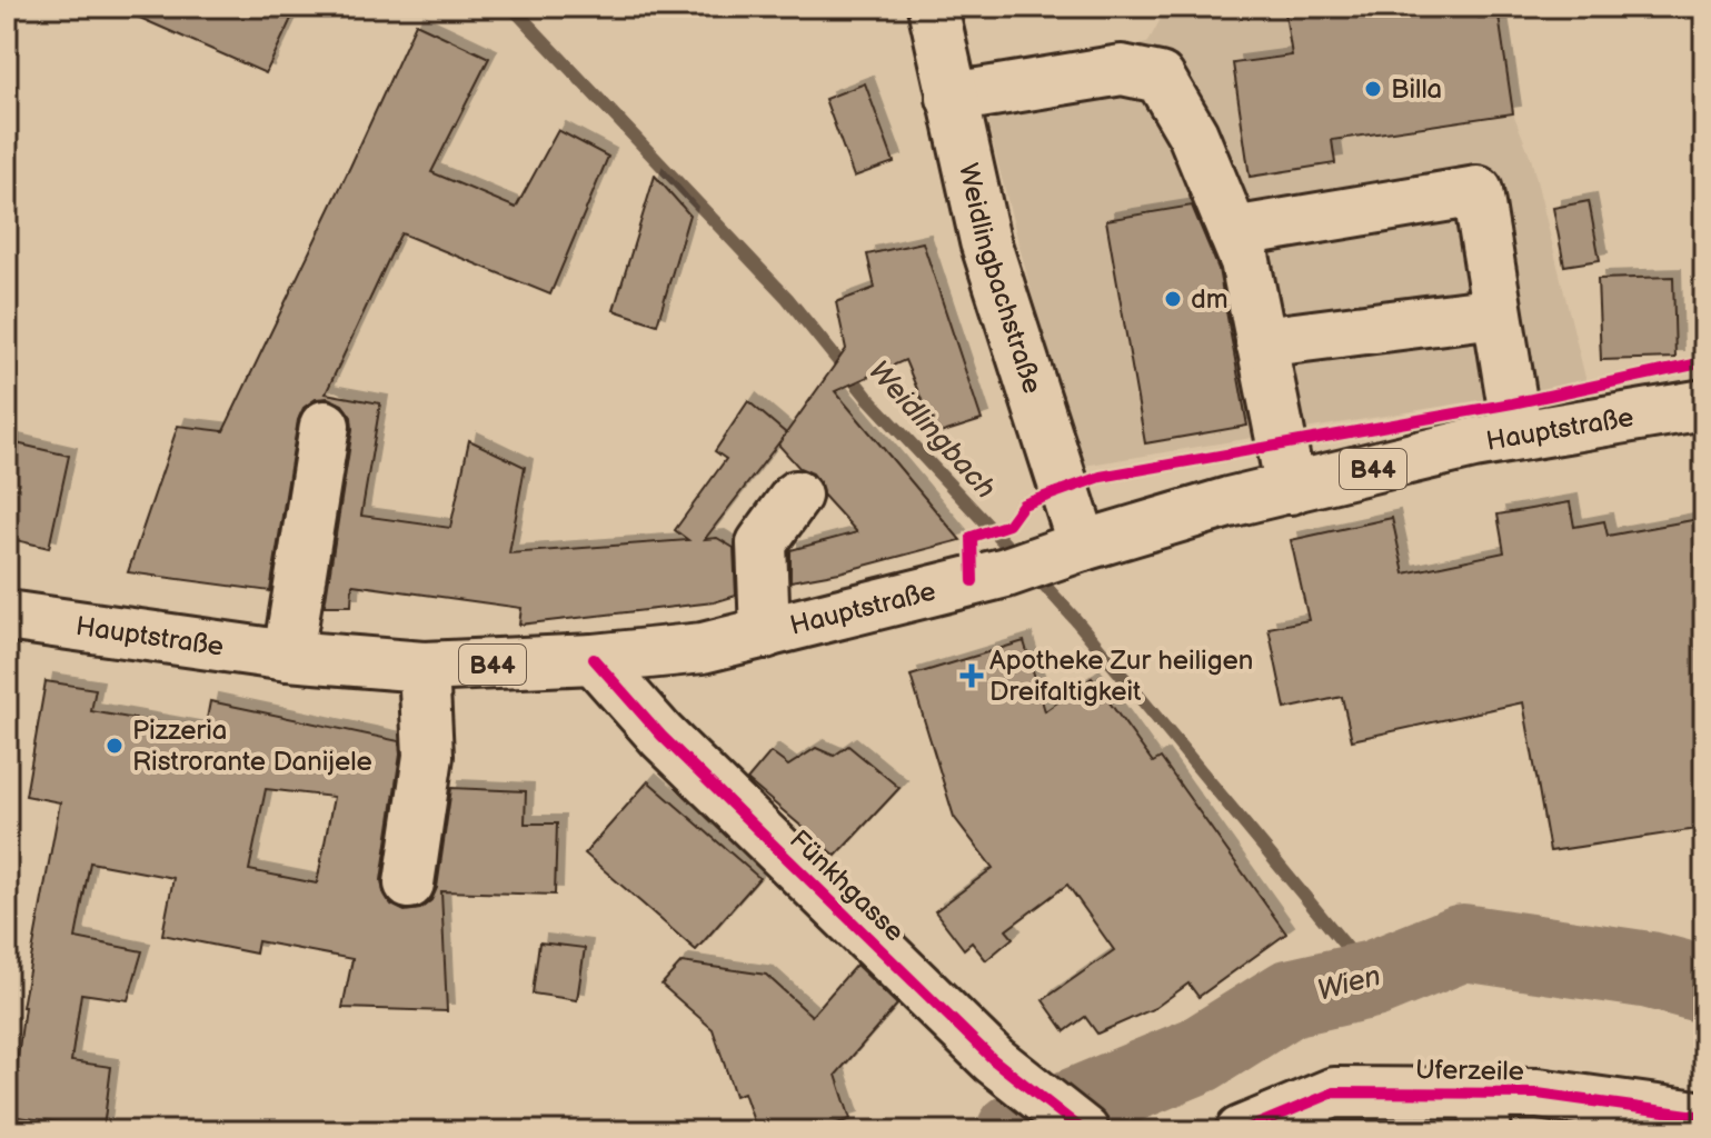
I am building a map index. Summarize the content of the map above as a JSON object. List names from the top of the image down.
{
  "streets": {
    "main road": [
      "Weidlingbachstraße",
      "Hauptstraße",
      "B44",
      "Fünkhgasse",
      "Uferzeile"
    ]
  },
  "crossings": [
    ["Weidlingbachstraße", "Hauptstraße"],
    ["Hauptstraße", "Fünkhgasse"]
  ],
  "water": ["Weidlingbach", "Wien"],
  "places": {
    "other": ["Billa", "dm", "Pizzeria Ristrorante Danijele"],
    "health": ["Apotheke Zur heiligen Dreifaltigkeit"]
  }
}
